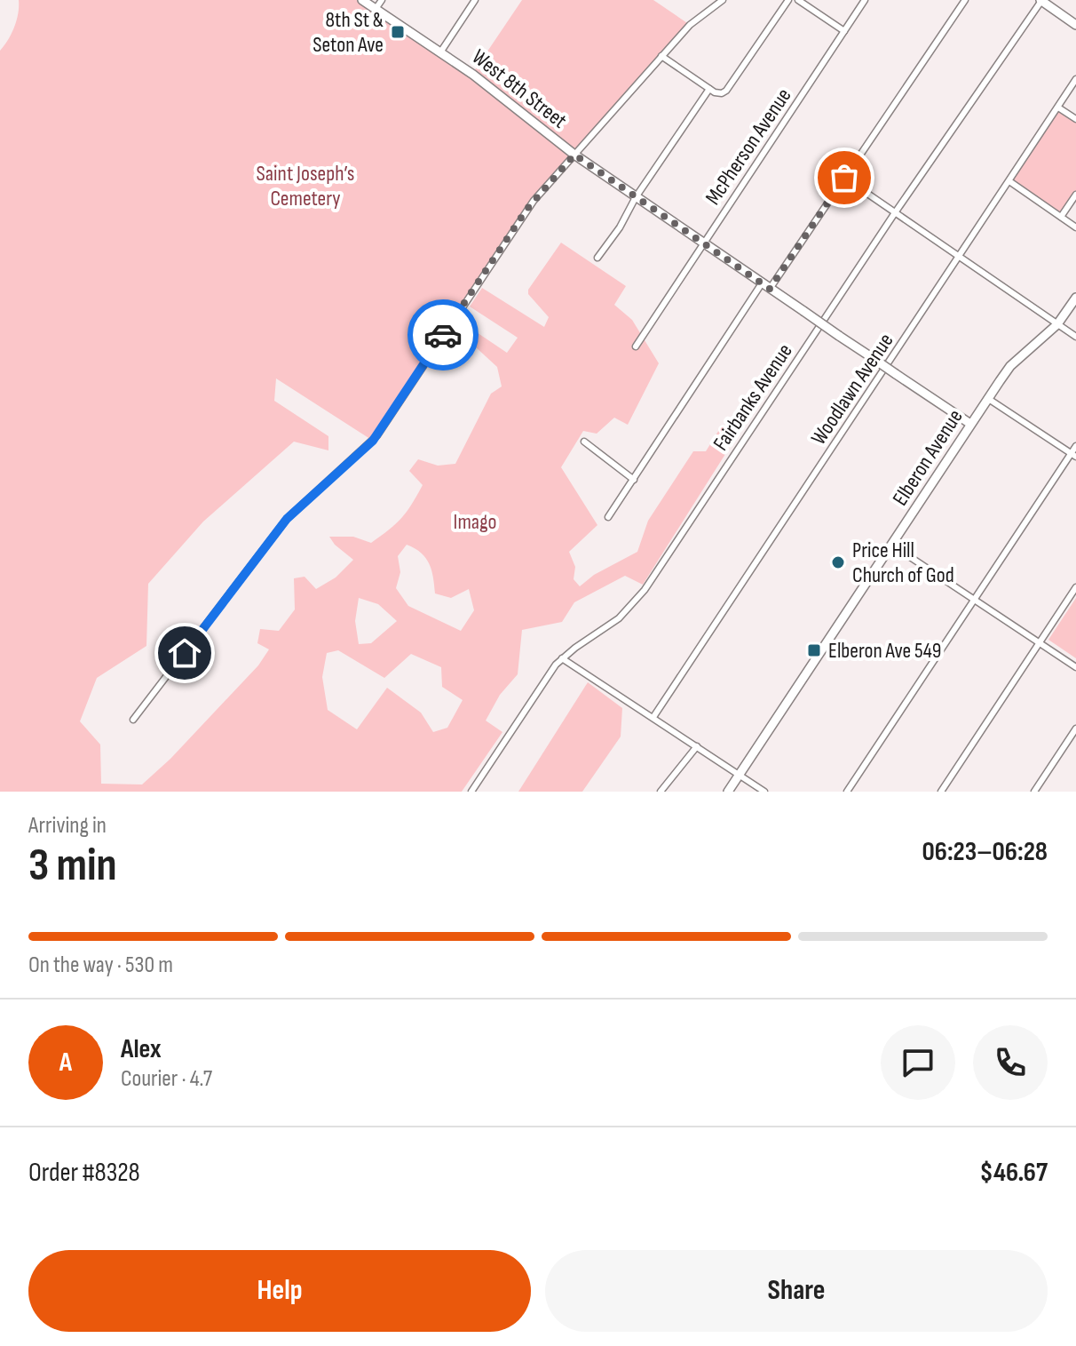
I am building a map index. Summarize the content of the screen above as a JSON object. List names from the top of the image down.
{
  "streets": {
    "street": [
      "West 8th Street",
      "McPherson Avenue",
      "Woodlawn Avenue",
      "Fairbanks Avenue",
      "Elberon Avenue"
    ]
  },
  "crossings": [
    ["West 8th Street", "McPherson Avenue"],
    ["West 8th Street", "Elberon Avenue"]
  ],
  "parks": ["Saint Joseph’s Cemetery", "Imago"],
  "places": {
    "transit": ["8th St & Seton Ave", "Elberon Ave 549"],
    "other": ["Price Hill Church of God"]
  },
  "page": {
    "heading": ["3 min", "Arriving in", "06:23–06:28"],
    "panel": [
      "Alex",
      "Courier · 4.7",
      "Order #8328",
      "$46.67"
    ],
    "bar": "On the way · 530 m",
    "round": "A",
    "buttons": ["Help", "Share"]
  }
}
